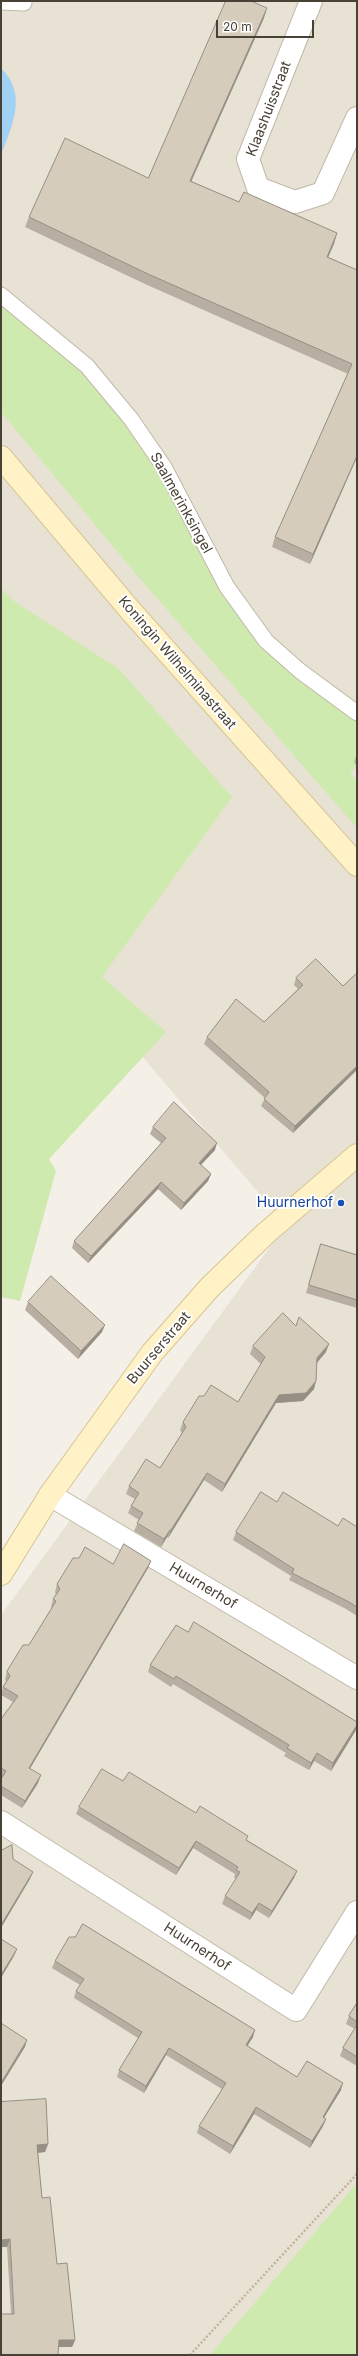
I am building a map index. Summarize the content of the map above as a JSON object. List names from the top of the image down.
{
  "streets": {
    "main road": ["Koningin Wilhelminastraat", "Buurserstraat"],
    "street": ["Klaashuisstraat", "Huurnerhof"],
    "lane": ["Saalmerinksingel"]
  },
  "crossings": [
    ["Buurserstraat", "Huurnerhof"]
  ],
  "places": ["Huurnerhof"],
  "scale_bar": "20 m"
}
